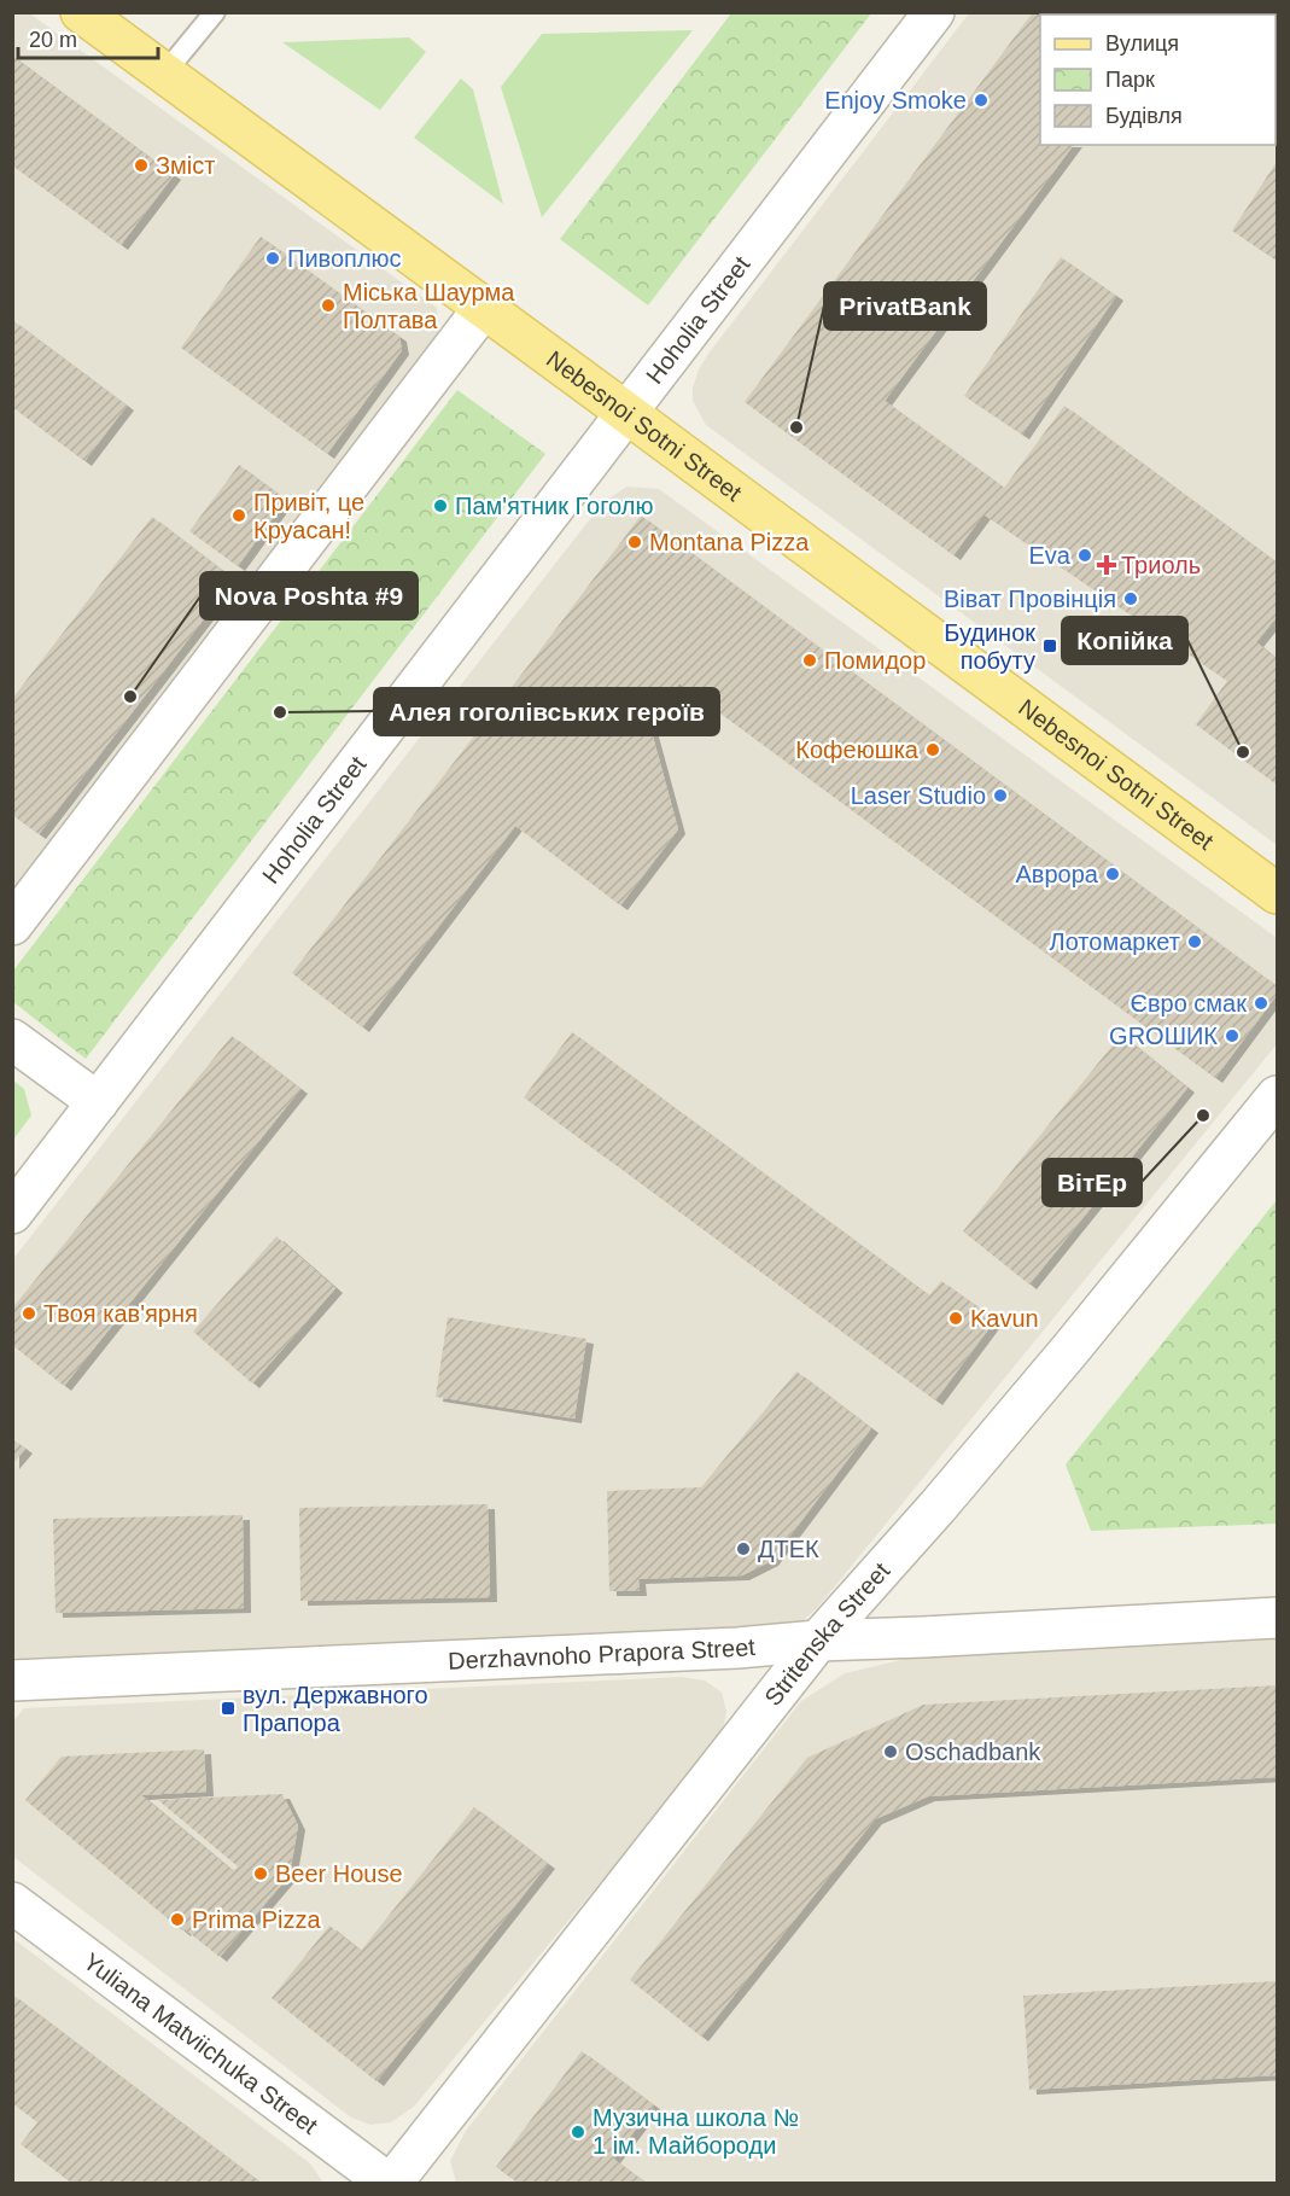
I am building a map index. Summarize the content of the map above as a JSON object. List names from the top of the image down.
{
  "streets": {
    "main road": ["Nebesnoi Sotni Street"],
    "street": [
      "Hoholia Street",
      "Stritenska Street",
      "Derzhavnoho Prapora Street",
      "Yuliana Matviichuka Street"
    ]
  },
  "crossings": [
    ["Hoholia Street", "Nebesnoi Sotni Street"],
    ["Stritenska Street", "Derzhavnoho Prapora Street"],
    ["Stritenska Street", "Yuliana Matviichuka Street"]
  ],
  "places": {
    "other": [
      "Enjoy Smoke",
      "Зміст",
      "Пивоплюс",
      "Міська Шаурма Полтава",
      "PrivatBank",
      "Пам'ятник Гоголю",
      "Привіт, це Круасан!",
      "Montana Pizza",
      "Eva",
      "Віват Провінція",
      "Помидор",
      "Nova Poshta #9",
      "Алея гоголівських героїв",
      "Кофеюшка",
      "Копійка",
      "Laser Studio",
      "Аврора",
      "Лотомаркет",
      "Євро смак",
      "GROШИК",
      "ВітЕр",
      "Твоя кав'ярня",
      "Kavun",
      "ДТЕК",
      "Oschadbank",
      "Beer House",
      "Prima Pizza",
      "Музична школа № 1 ім. Майбороди"
    ],
    "health": ["Триоль"],
    "transit": ["Будинок побуту", "вул. Державного Прапора"]
  },
  "legend": ["Вулиця", "Парк", "Будівля"],
  "scale_bar": "20 m"
}
